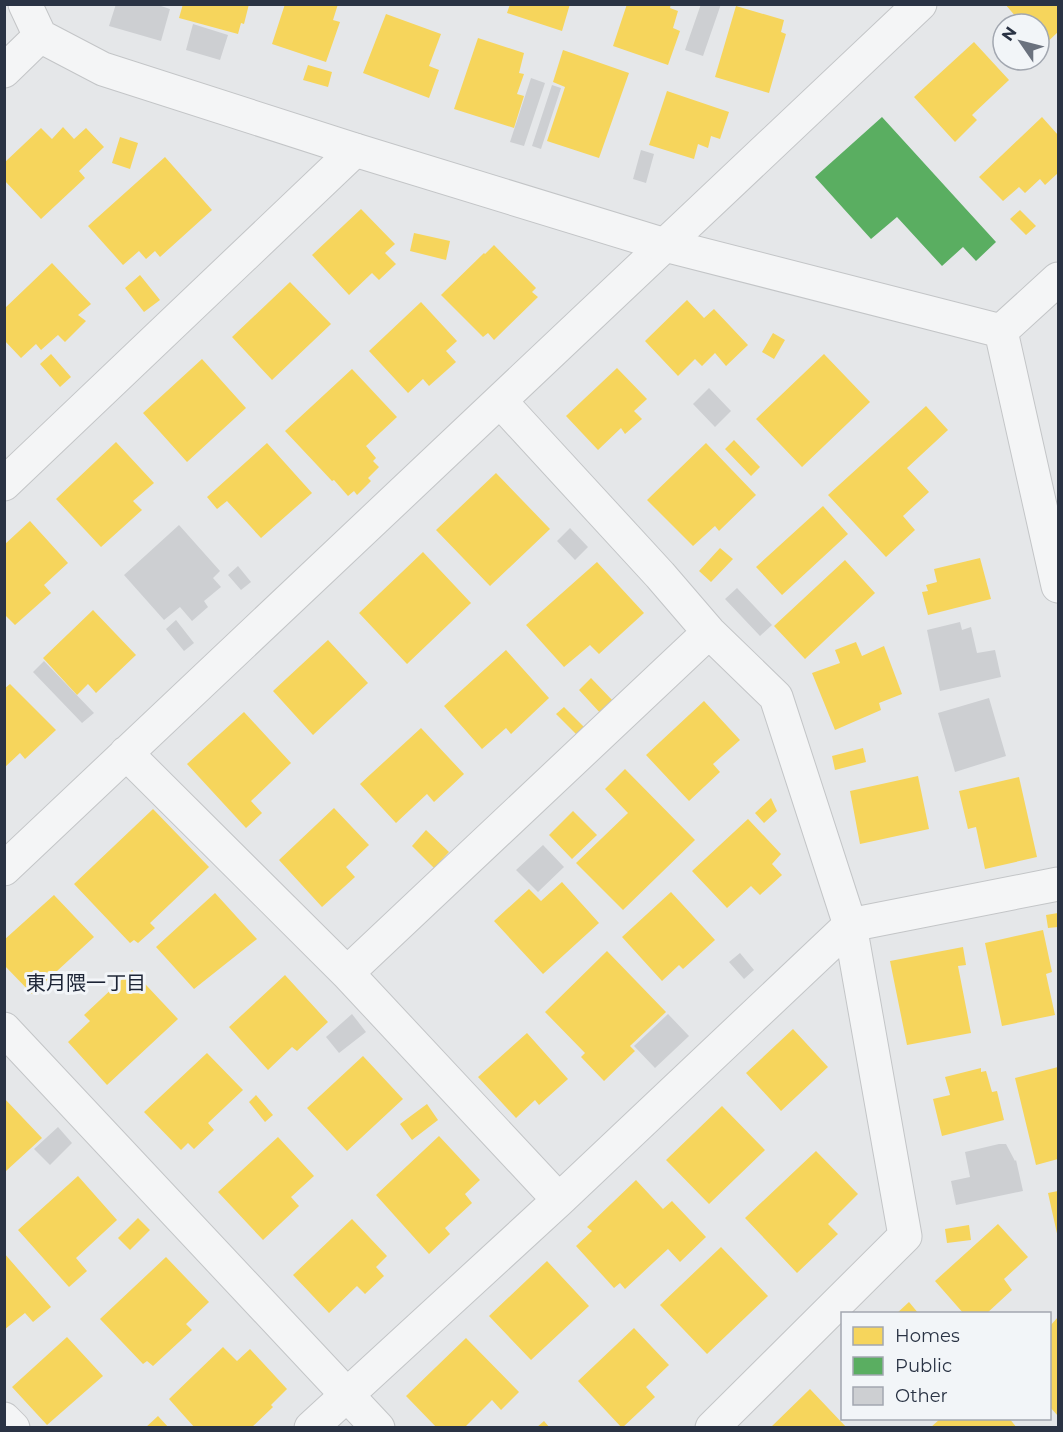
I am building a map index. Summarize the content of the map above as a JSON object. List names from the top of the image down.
{
  "districts": ["東月隈一丁目"],
  "legend": ["Homes", "Public", "Other"],
  "north": "top left"
}
